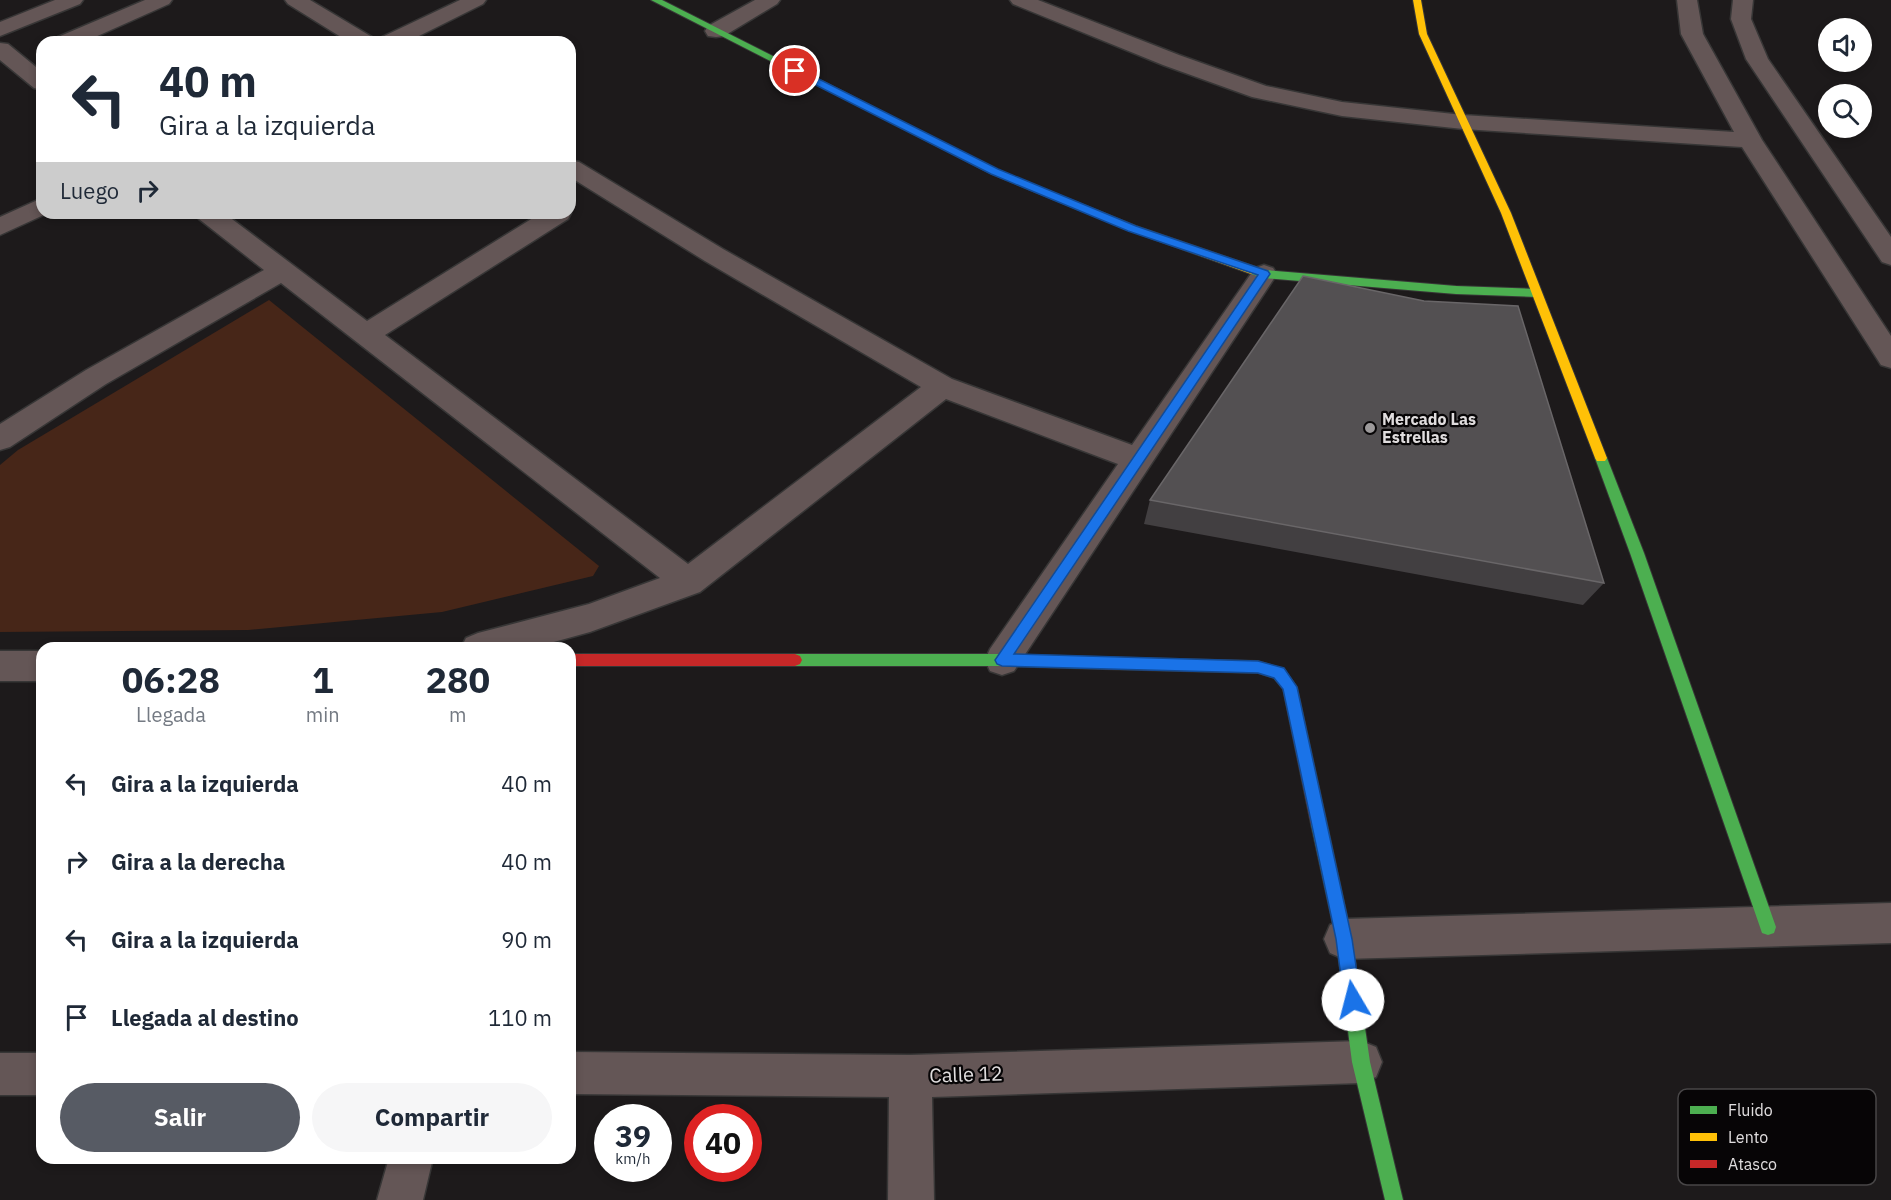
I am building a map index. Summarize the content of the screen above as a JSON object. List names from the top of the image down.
{
  "streets": {
    "street": ["Calle 12"]
  },
  "places": ["Mercado Las Estrellas"],
  "legend": ["Fluido", "Lento", "Atasco"],
  "page": {
    "turn": ["40 m", "Gira a la izquierda"],
    "then": "Luego",
    "eta": [
      "06:28",
      "Llegada",
      "1",
      "min",
      "280",
      "m"
    ],
    "list": [
      {
        "name": "Gira a la izquierda",
        "value": "40 m"
      },
      {
        "name": "Gira a la derecha",
        "value": "40 m"
      },
      {
        "name": "Gira a la izquierda",
        "value": "90 m"
      },
      {
        "name": "Llegada al destino",
        "value": "110 m"
      }
    ],
    "buttons": ["Salir", "Compartir"],
    "speed": "39 km/h",
    "limit": "40"
  }
}
